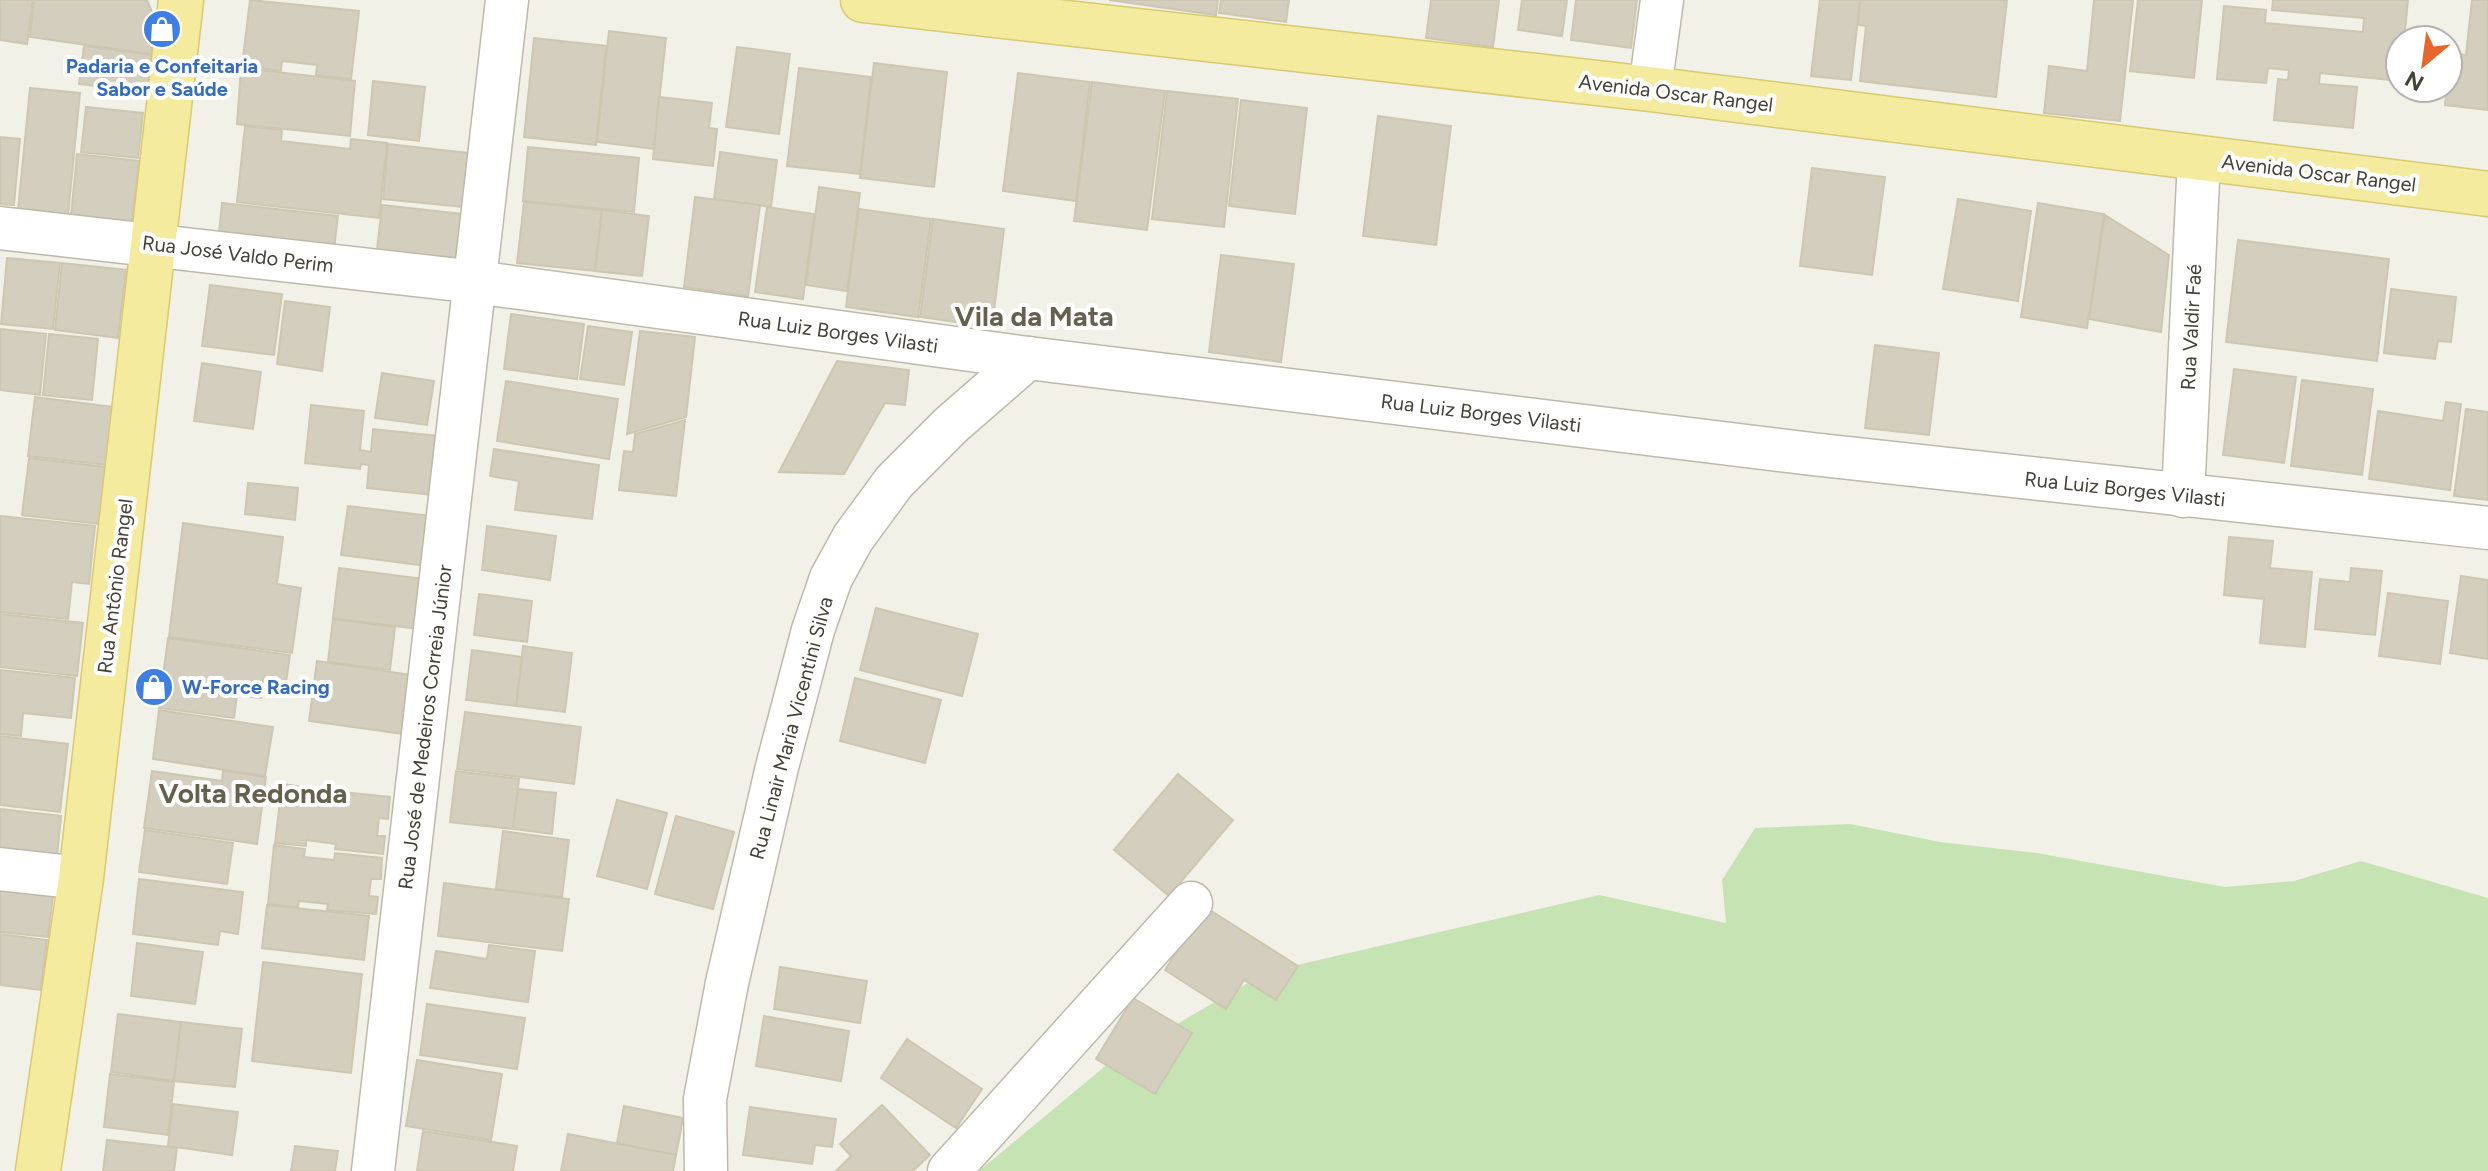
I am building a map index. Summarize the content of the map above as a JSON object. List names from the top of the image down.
{
  "streets": {
    "main road": ["Avenida Oscar Rangel", "Rua Antônio Rangel"],
    "street": [
      "Rua José Valdo Perim",
      "Rua Valdir Faé",
      "Rua Luiz Borges Vilasti",
      "Rua José de Medeiros Correia Júnior",
      "Rua Linair Maria Vicentini Silva"
    ]
  },
  "crossings": [
    ["Avenida Oscar Rangel", "Rua Valdir Faé"],
    ["Rua José Valdo Perim", "Rua Luiz Borges Vilasti"],
    ["Rua José Valdo Perim", "Rua Antônio Rangel"],
    ["Rua José Valdo Perim", "Rua José de Medeiros Correia Júnior"],
    ["Rua Valdir Faé", "Rua Luiz Borges Vilasti"],
    ["Rua Luiz Borges Vilasti", "Rua José de Medeiros Correia Júnior"],
    ["Rua Luiz Borges Vilasti", "Rua Linair Maria Vicentini Silva"]
  ],
  "districts": ["Vila da Mata", "Volta Redonda"],
  "places": {
    "shop": ["Padaria e Confeitaria Sabor e Saúde", "W-Force Racing"]
  },
  "north": "bottom left"
}
